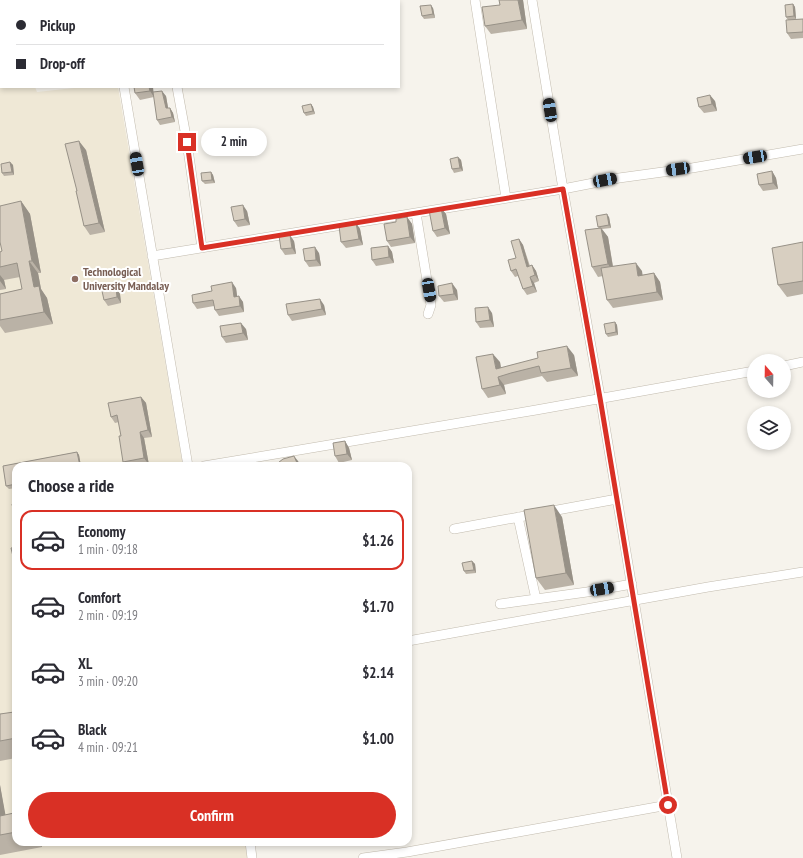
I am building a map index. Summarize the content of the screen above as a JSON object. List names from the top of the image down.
{
  "places": ["Technological University Mandalay"],
  "north": "top",
  "page": {
    "banner": ["Pickup", "Drop-off"],
    "bubble": "2 min",
    "heading": "Choose a ride",
    "list": [
      {
        "name": "Economy",
        "note": "1 min · 09:18",
        "value": "$1.26"
      },
      {
        "name": "Comfort",
        "note": "2 min · 09:19",
        "value": "$1.70"
      },
      {
        "name": "XL",
        "note": "3 min · 09:20",
        "value": "$2.14"
      },
      {
        "name": "Black",
        "note": "4 min · 09:21",
        "value": "$1.00"
      }
    ],
    "buttons": "Confirm"
  }
}
